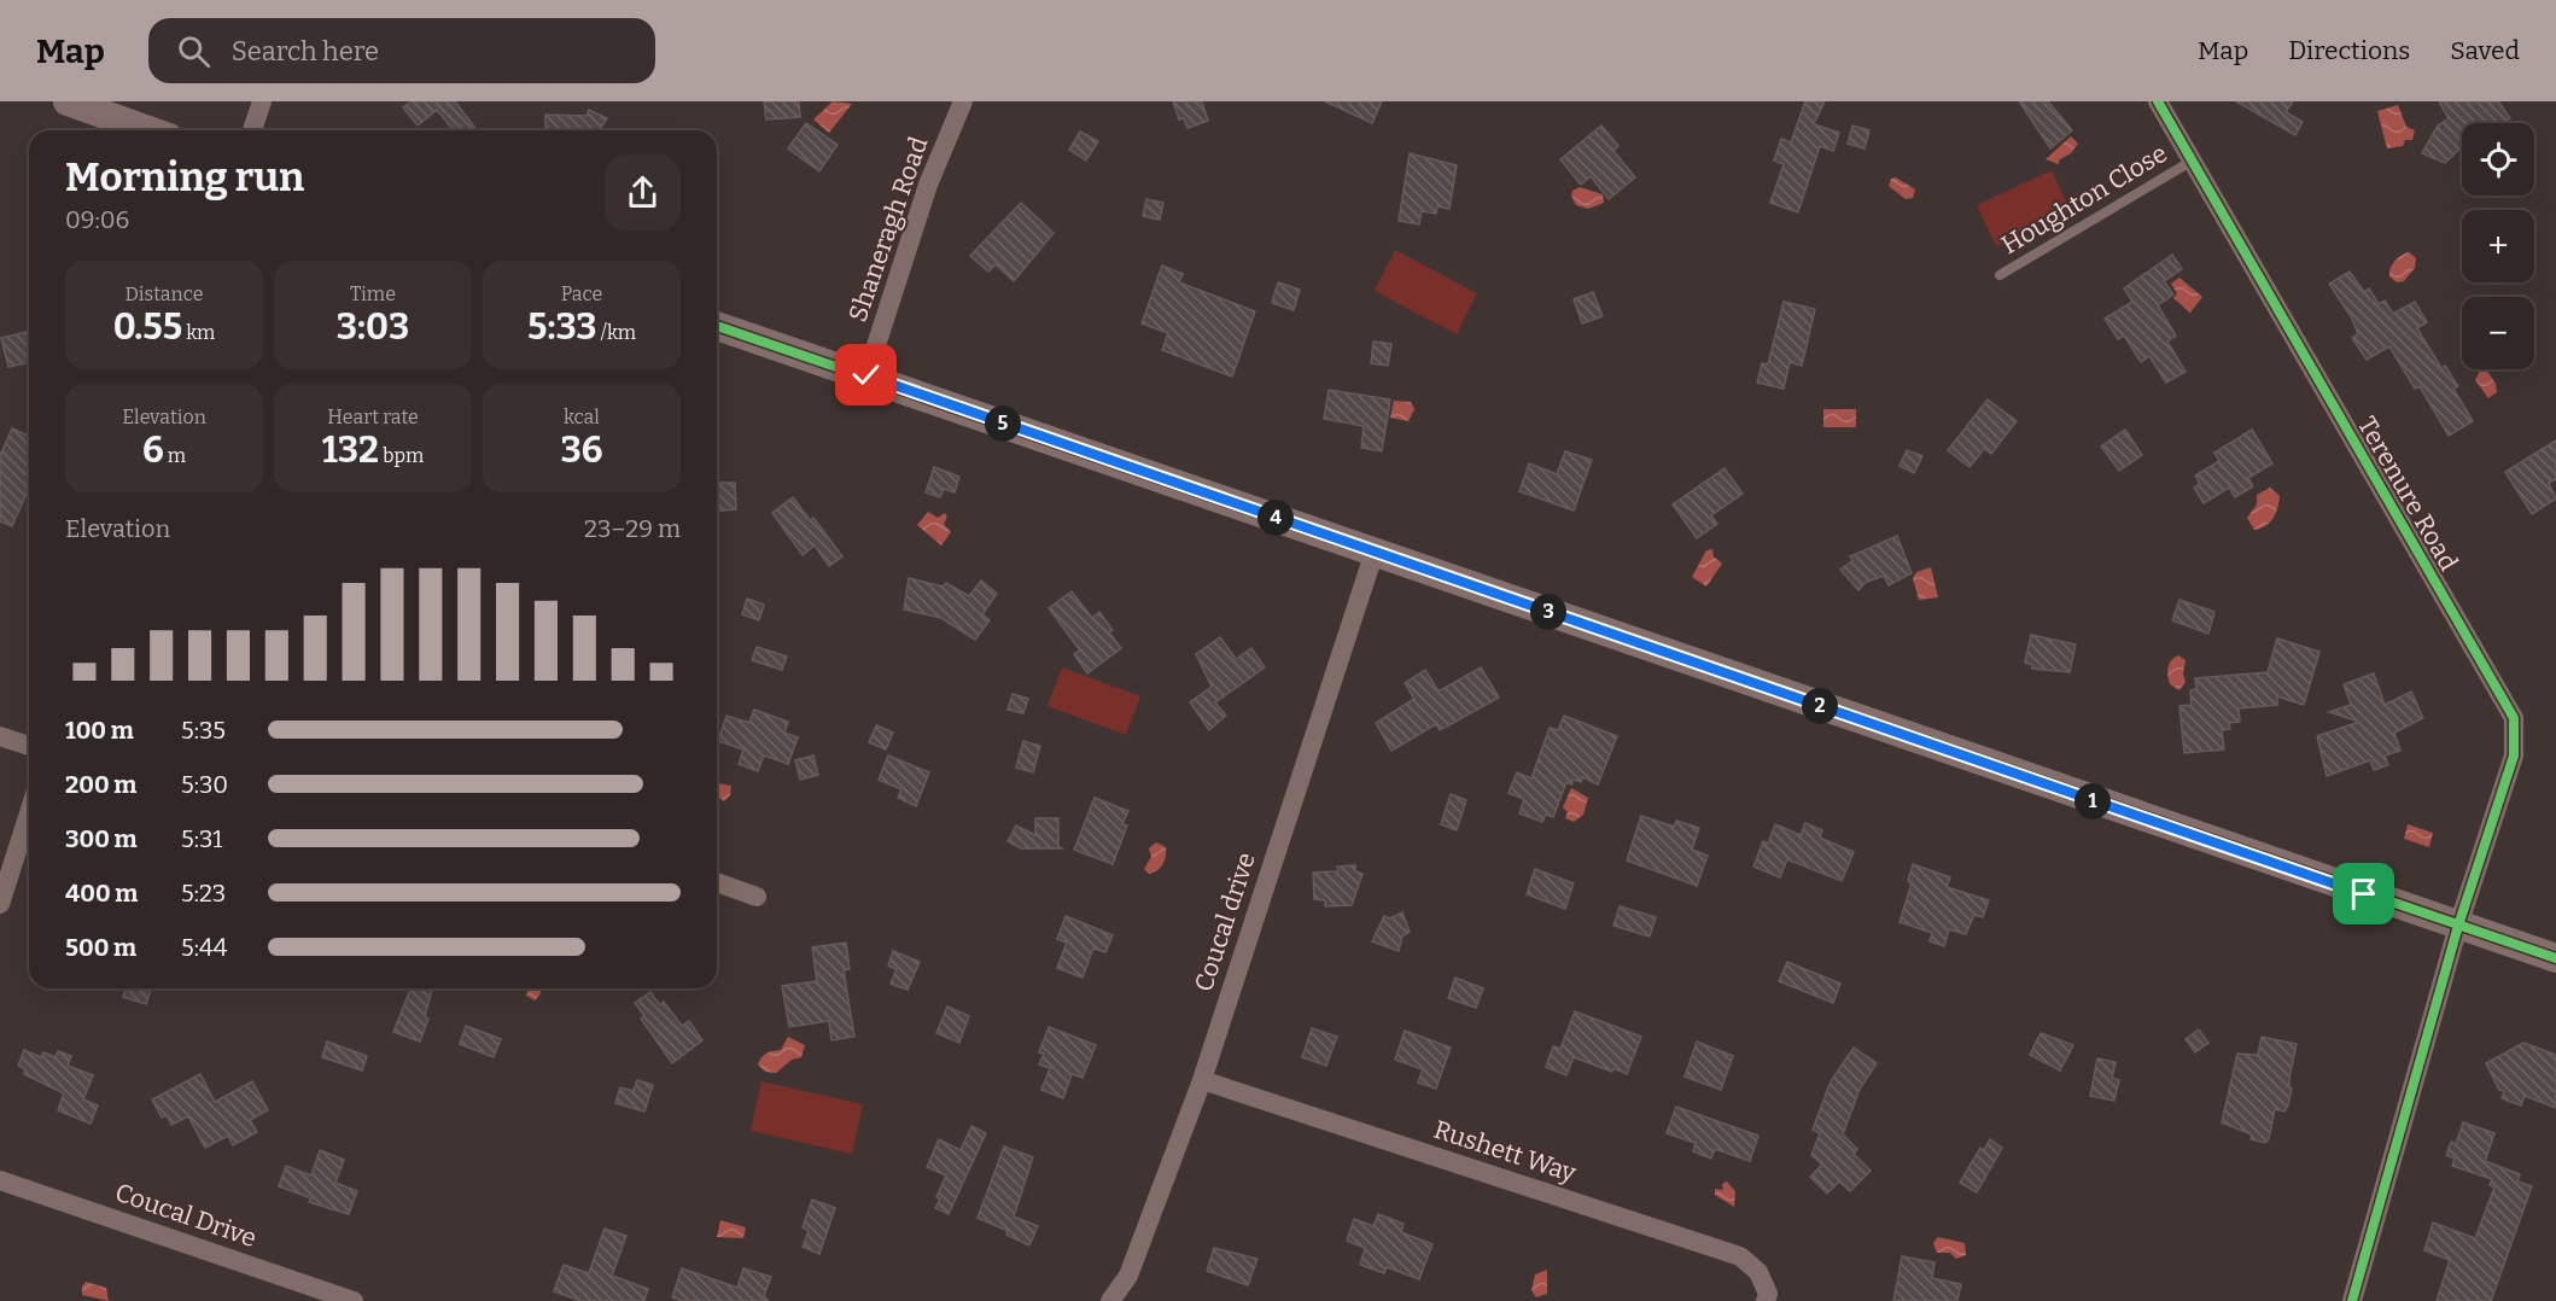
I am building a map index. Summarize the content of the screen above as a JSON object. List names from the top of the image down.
{
  "streets": {
    "street": [
      "Shaneragh Road",
      "Terenure Road",
      "Coucal drive",
      "Rushett Way",
      "Coucal Drive"
    ],
    "lane": ["Houghton Close"]
  },
  "crossings": [
    ["Houghton Close", "Terenure Road"],
    ["Coucal drive", "Rushett Way"]
  ],
  "page": {
    "header": "Map",
    "search": "Search here",
    "nav": ["Map", "Directions", "Saved"],
    "map_buttons": ["+", "−"],
    "heading": ["Morning run", "09:06"],
    "stats": [
      ["Distance", "0.55 km"],
      ["Time", "3:03"],
      ["Pace", "5:33 /km"],
      ["Elevation", "6 m"],
      ["Heart rate", "132 bpm"],
      ["kcal", "36"]
    ],
    "pins": [
      "5",
      "4",
      "3",
      "2",
      "1"
    ],
    "chart": ["Elevation", "23–29 m"],
    "list": [
      {
        "name": "100 m",
        "note": "5:35"
      },
      {
        "name": "200 m",
        "note": "5:30"
      },
      {
        "name": "300 m",
        "note": "5:31"
      },
      {
        "name": "400 m",
        "note": "5:23"
      },
      {
        "name": "500 m",
        "note": "5:44"
      }
    ]
  }
}
